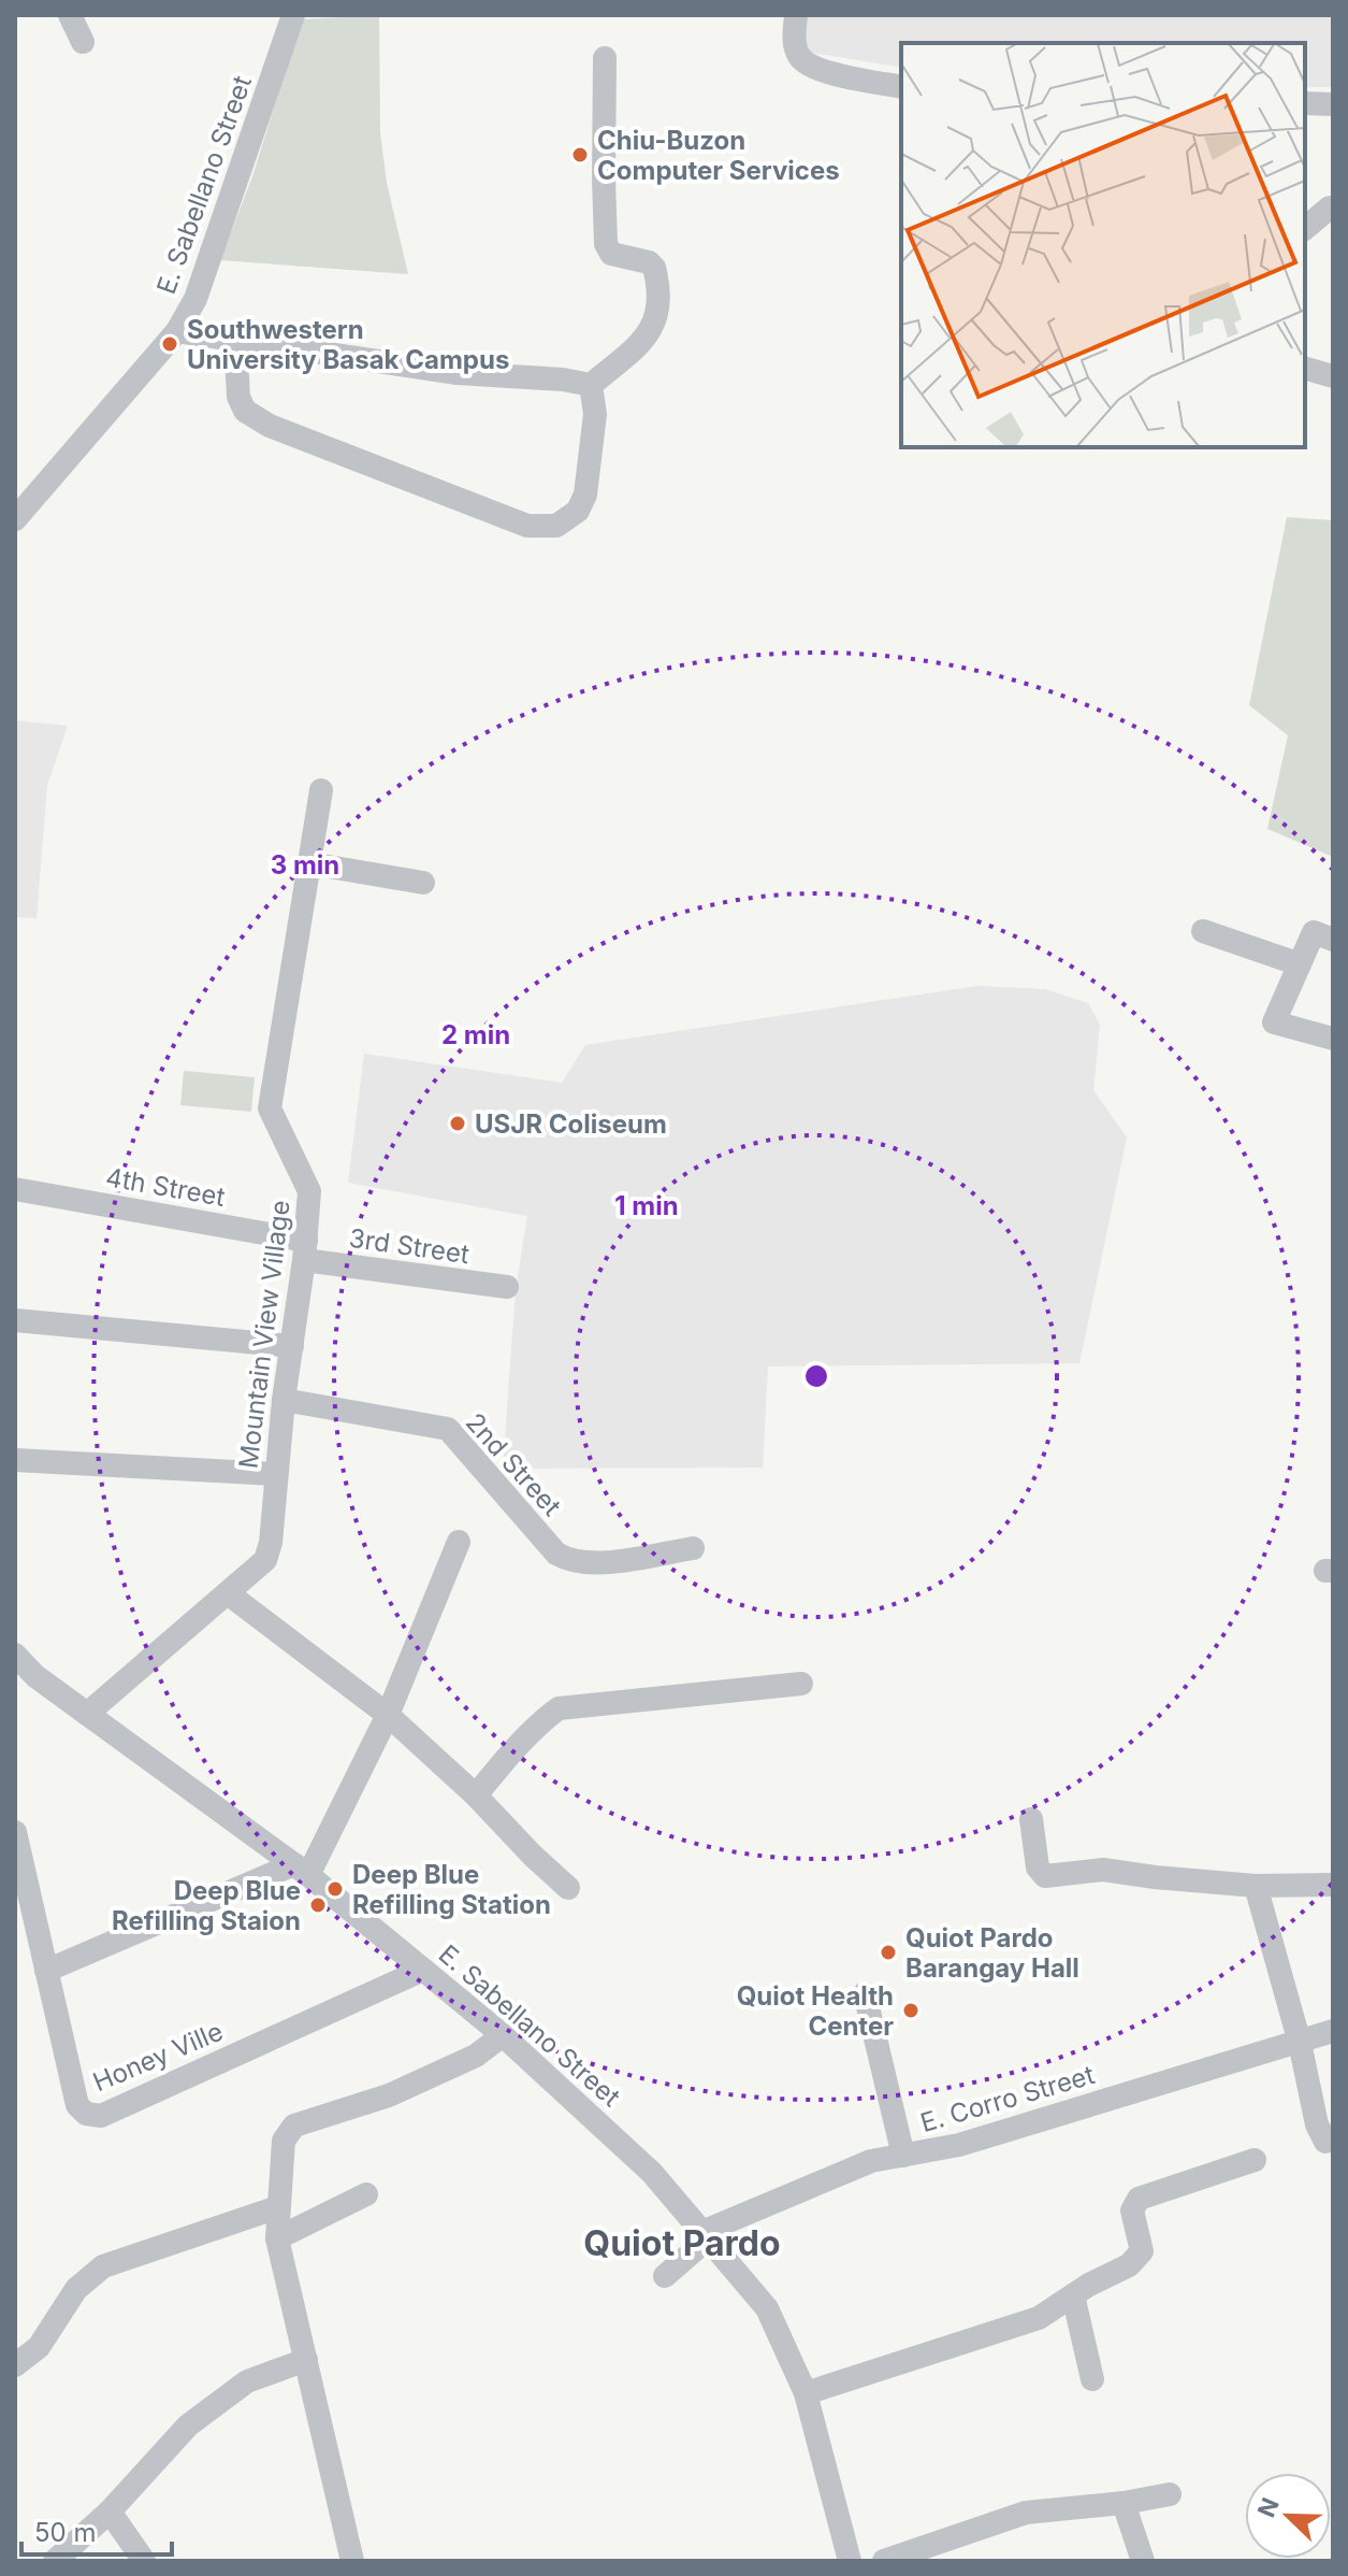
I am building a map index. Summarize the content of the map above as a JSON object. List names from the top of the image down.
{
  "streets": {
    "street": [
      "E. Sabellano Street",
      "4th Street",
      "3rd Street",
      "Mountain View Village",
      "2nd Street",
      "Honey Ville",
      "E. Corro Street"
    ]
  },
  "crossings": [
    ["E. Sabellano Street", "Mountain View Village"],
    ["E. Sabellano Street", "Honey Ville"],
    ["E. Sabellano Street", "E. Corro Street"],
    ["4th Street", "3rd Street"],
    ["4th Street", "Mountain View Village"],
    ["3rd Street", "Mountain View Village"],
    ["Mountain View Village", "2nd Street"]
  ],
  "districts": ["Quiot Pardo"],
  "places": [
    "Chiu-Buzon Computer Services",
    "Southwestern University Basak Campus",
    "USJR Coliseum",
    "Deep Blue Refilling Station",
    "Deep Blue Refilling Staion",
    "Quiot Pardo Barangay Hall",
    "Quiot Health Center"
  ],
  "scale_bar": "50 m",
  "north": "top left",
  "rings": ["3 min", "2 min", "1 min"]
}
